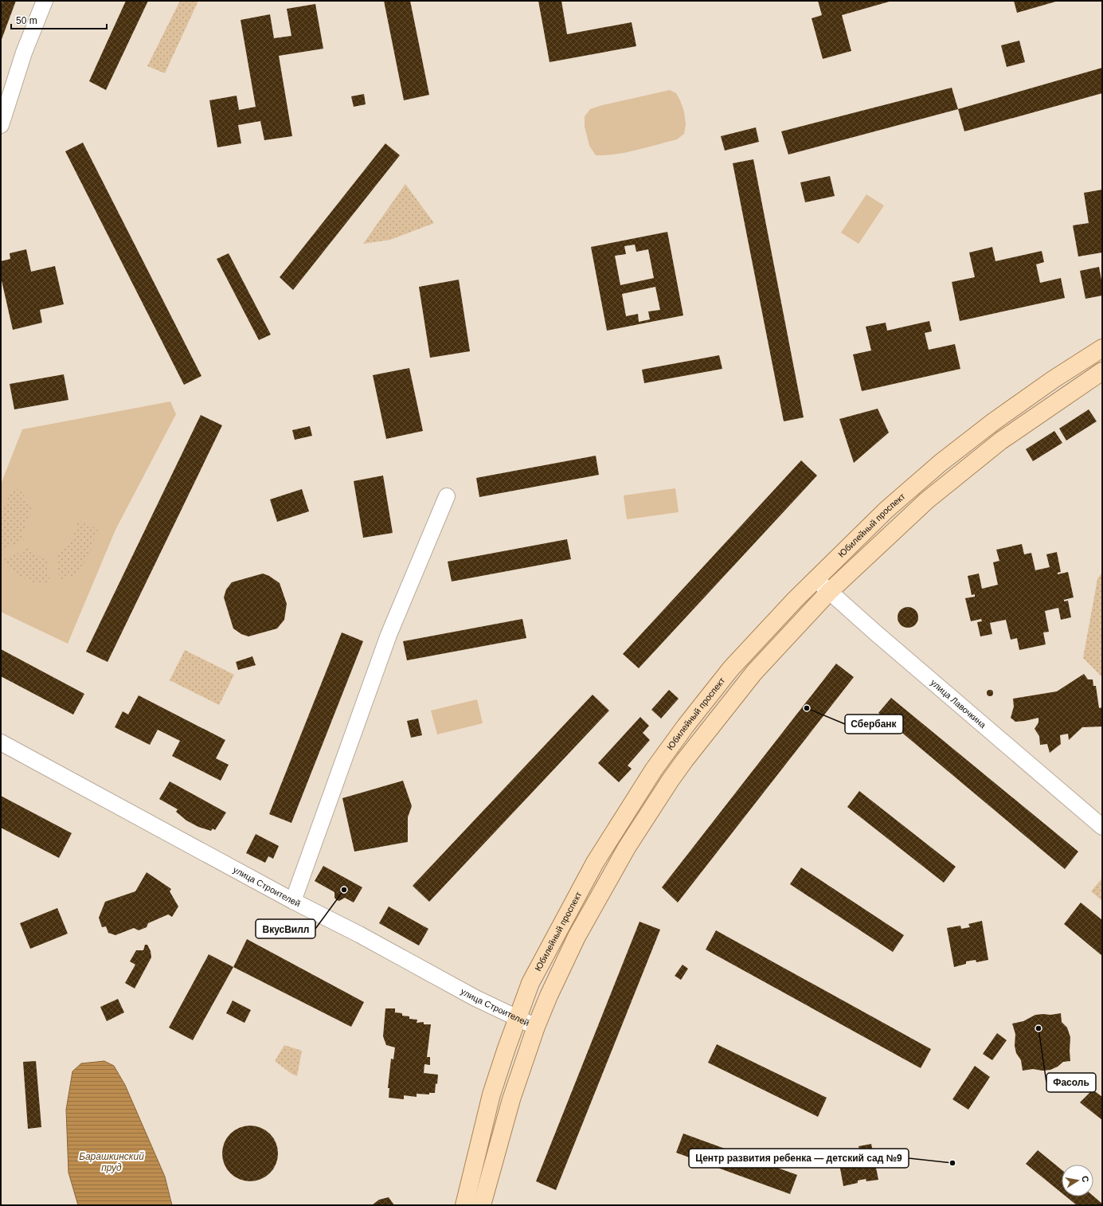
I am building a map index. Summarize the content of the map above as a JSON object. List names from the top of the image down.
{
  "streets": {
    "main road": ["Юбилейный проспект"],
    "street": ["улица Лавочкина", "улица Строителей"]
  },
  "crossings": [
    ["Юбилейный проспект", "улица Лавочкина"],
    ["Юбилейный проспект", "улица Строителей"]
  ],
  "water": ["Барашкинский пруд"],
  "places": [
    "Сбербанк",
    "ВкусВилл",
    "Фасоль",
    "Центр развития ребенка — детский сад №9"
  ],
  "scale_bar": "50 m",
  "north": "right"
}
